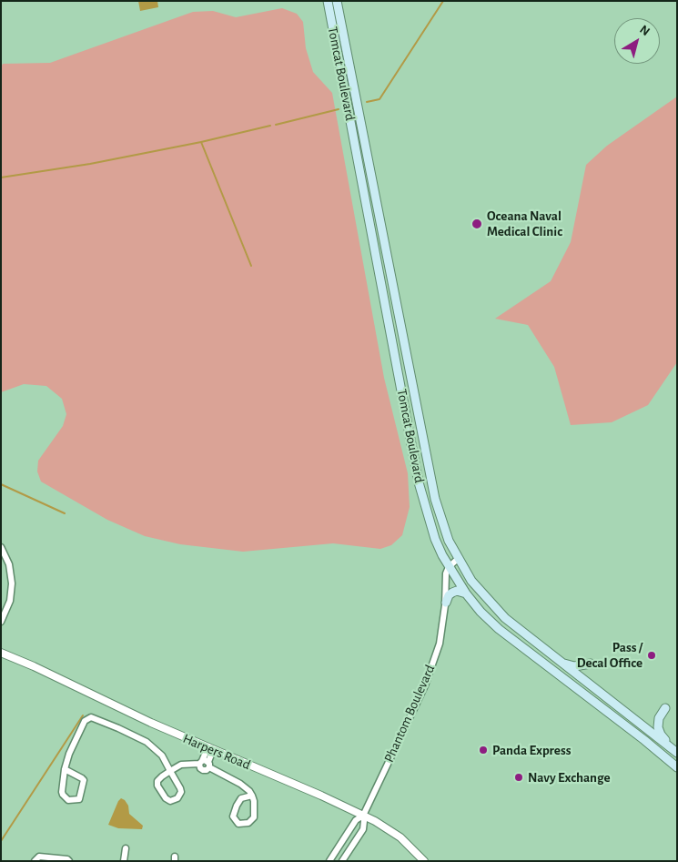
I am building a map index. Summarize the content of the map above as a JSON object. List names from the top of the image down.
{
  "streets": {
    "main road": ["Tomcat Boulevard"],
    "street": ["Phantom Boulevard", "Harpers Road"]
  },
  "crossings": [
    ["Tomcat Boulevard", "Phantom Boulevard"],
    ["Phantom Boulevard", "Harpers Road"]
  ],
  "places": [
    "Oceana Naval Medical Clinic",
    "Pass / Decal Office",
    "Panda Express",
    "Navy Exchange"
  ],
  "north": "top right"
}
